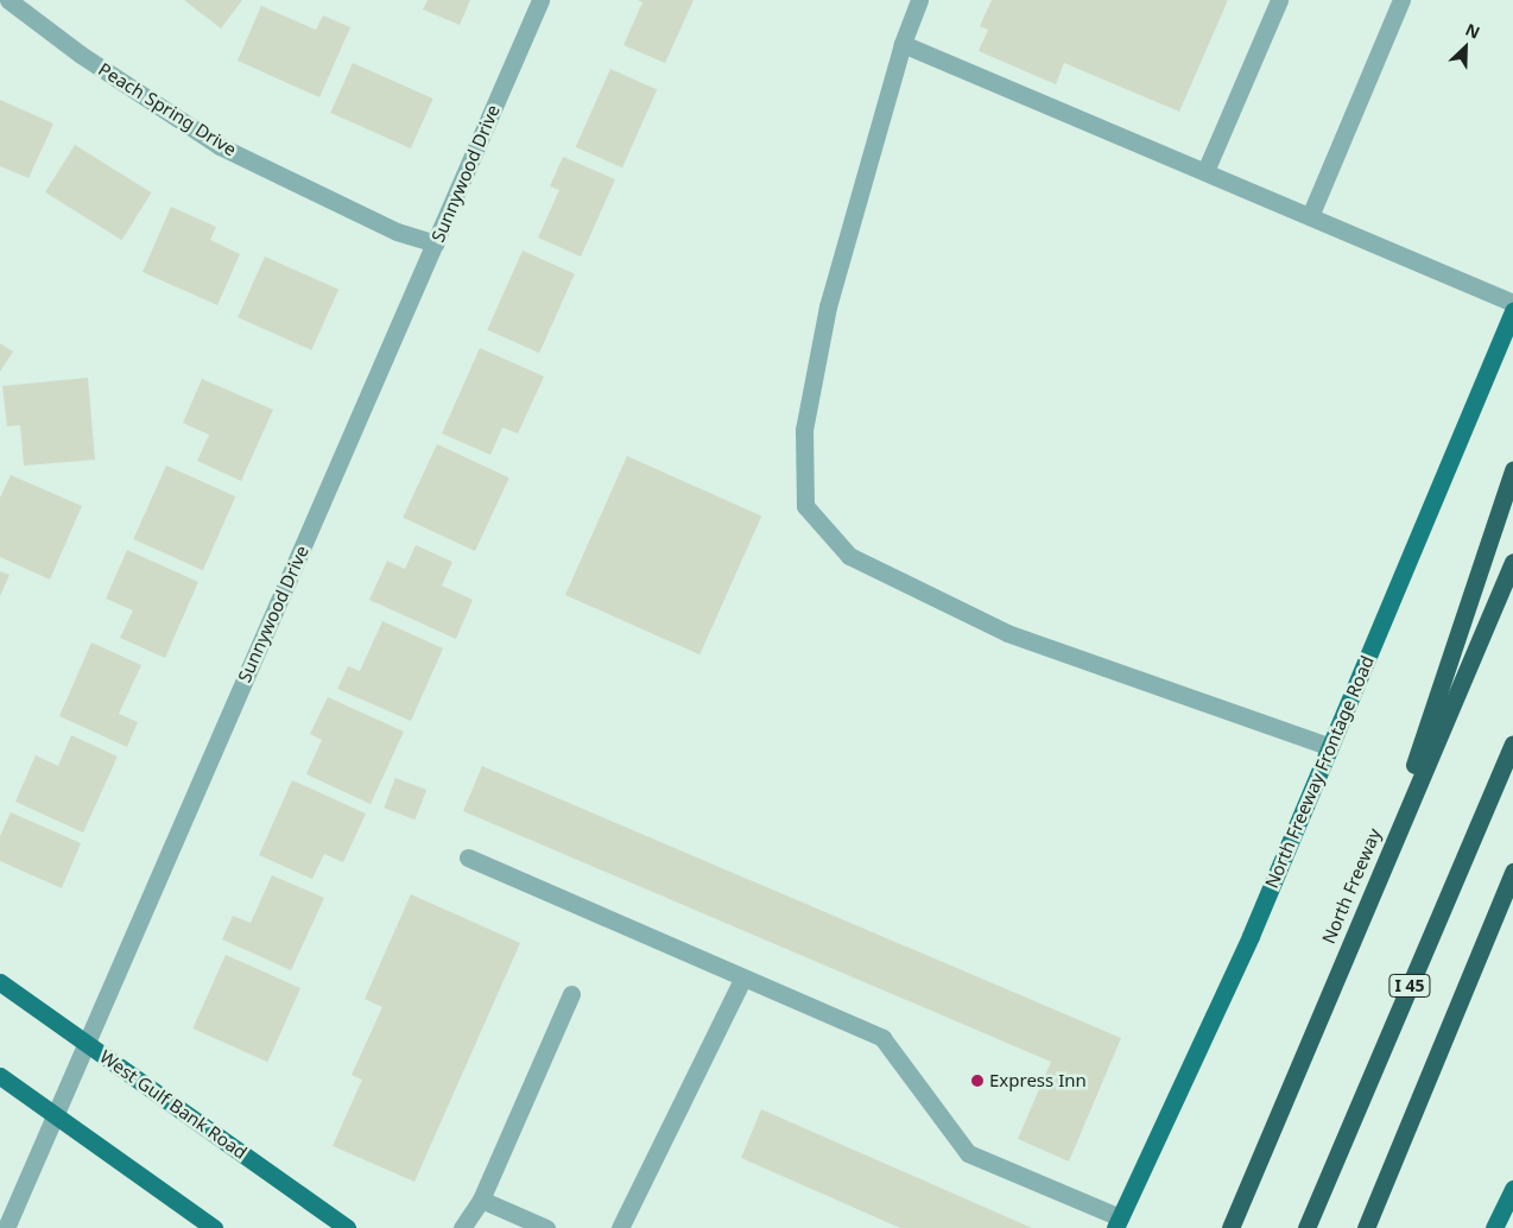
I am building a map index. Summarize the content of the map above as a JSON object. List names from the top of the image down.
{
  "streets": {
    "highway": ["North Freeway", "I 45"],
    "main road": ["North Freeway Frontage Road", "West Gulf Bank Road"],
    "street": ["Peach Spring Drive", "Sunnywood Drive"]
  },
  "crossings": [
    ["Peach Spring Drive", "Sunnywood Drive"],
    ["Sunnywood Drive", "West Gulf Bank Road"]
  ],
  "places": ["Express Inn"],
  "north": "top right"
}
